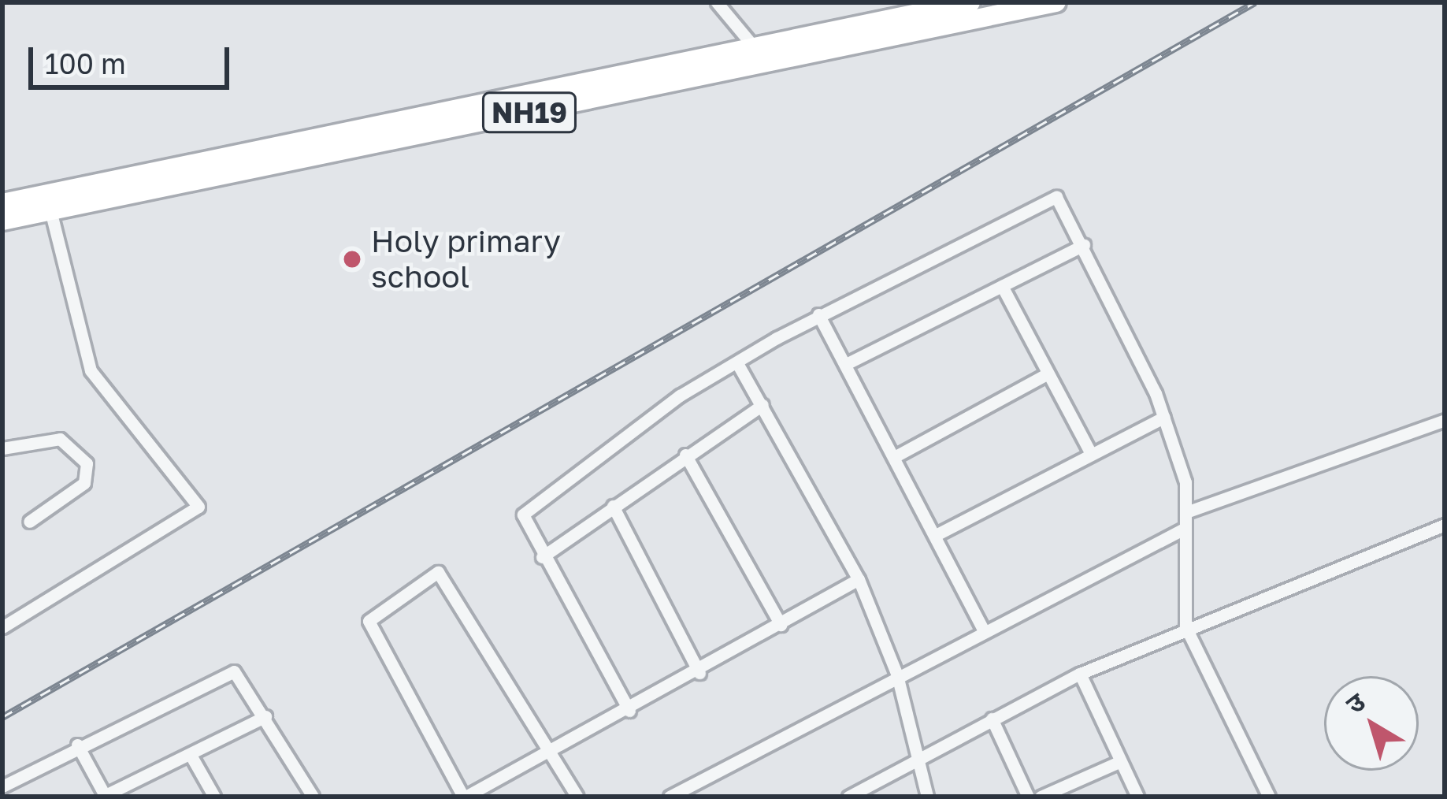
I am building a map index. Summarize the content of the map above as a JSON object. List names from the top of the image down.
{
  "streets": {
    "highway": ["NH19"]
  },
  "places": ["Holy primary school"],
  "scale_bar": "100 m",
  "north": "top left"
}
